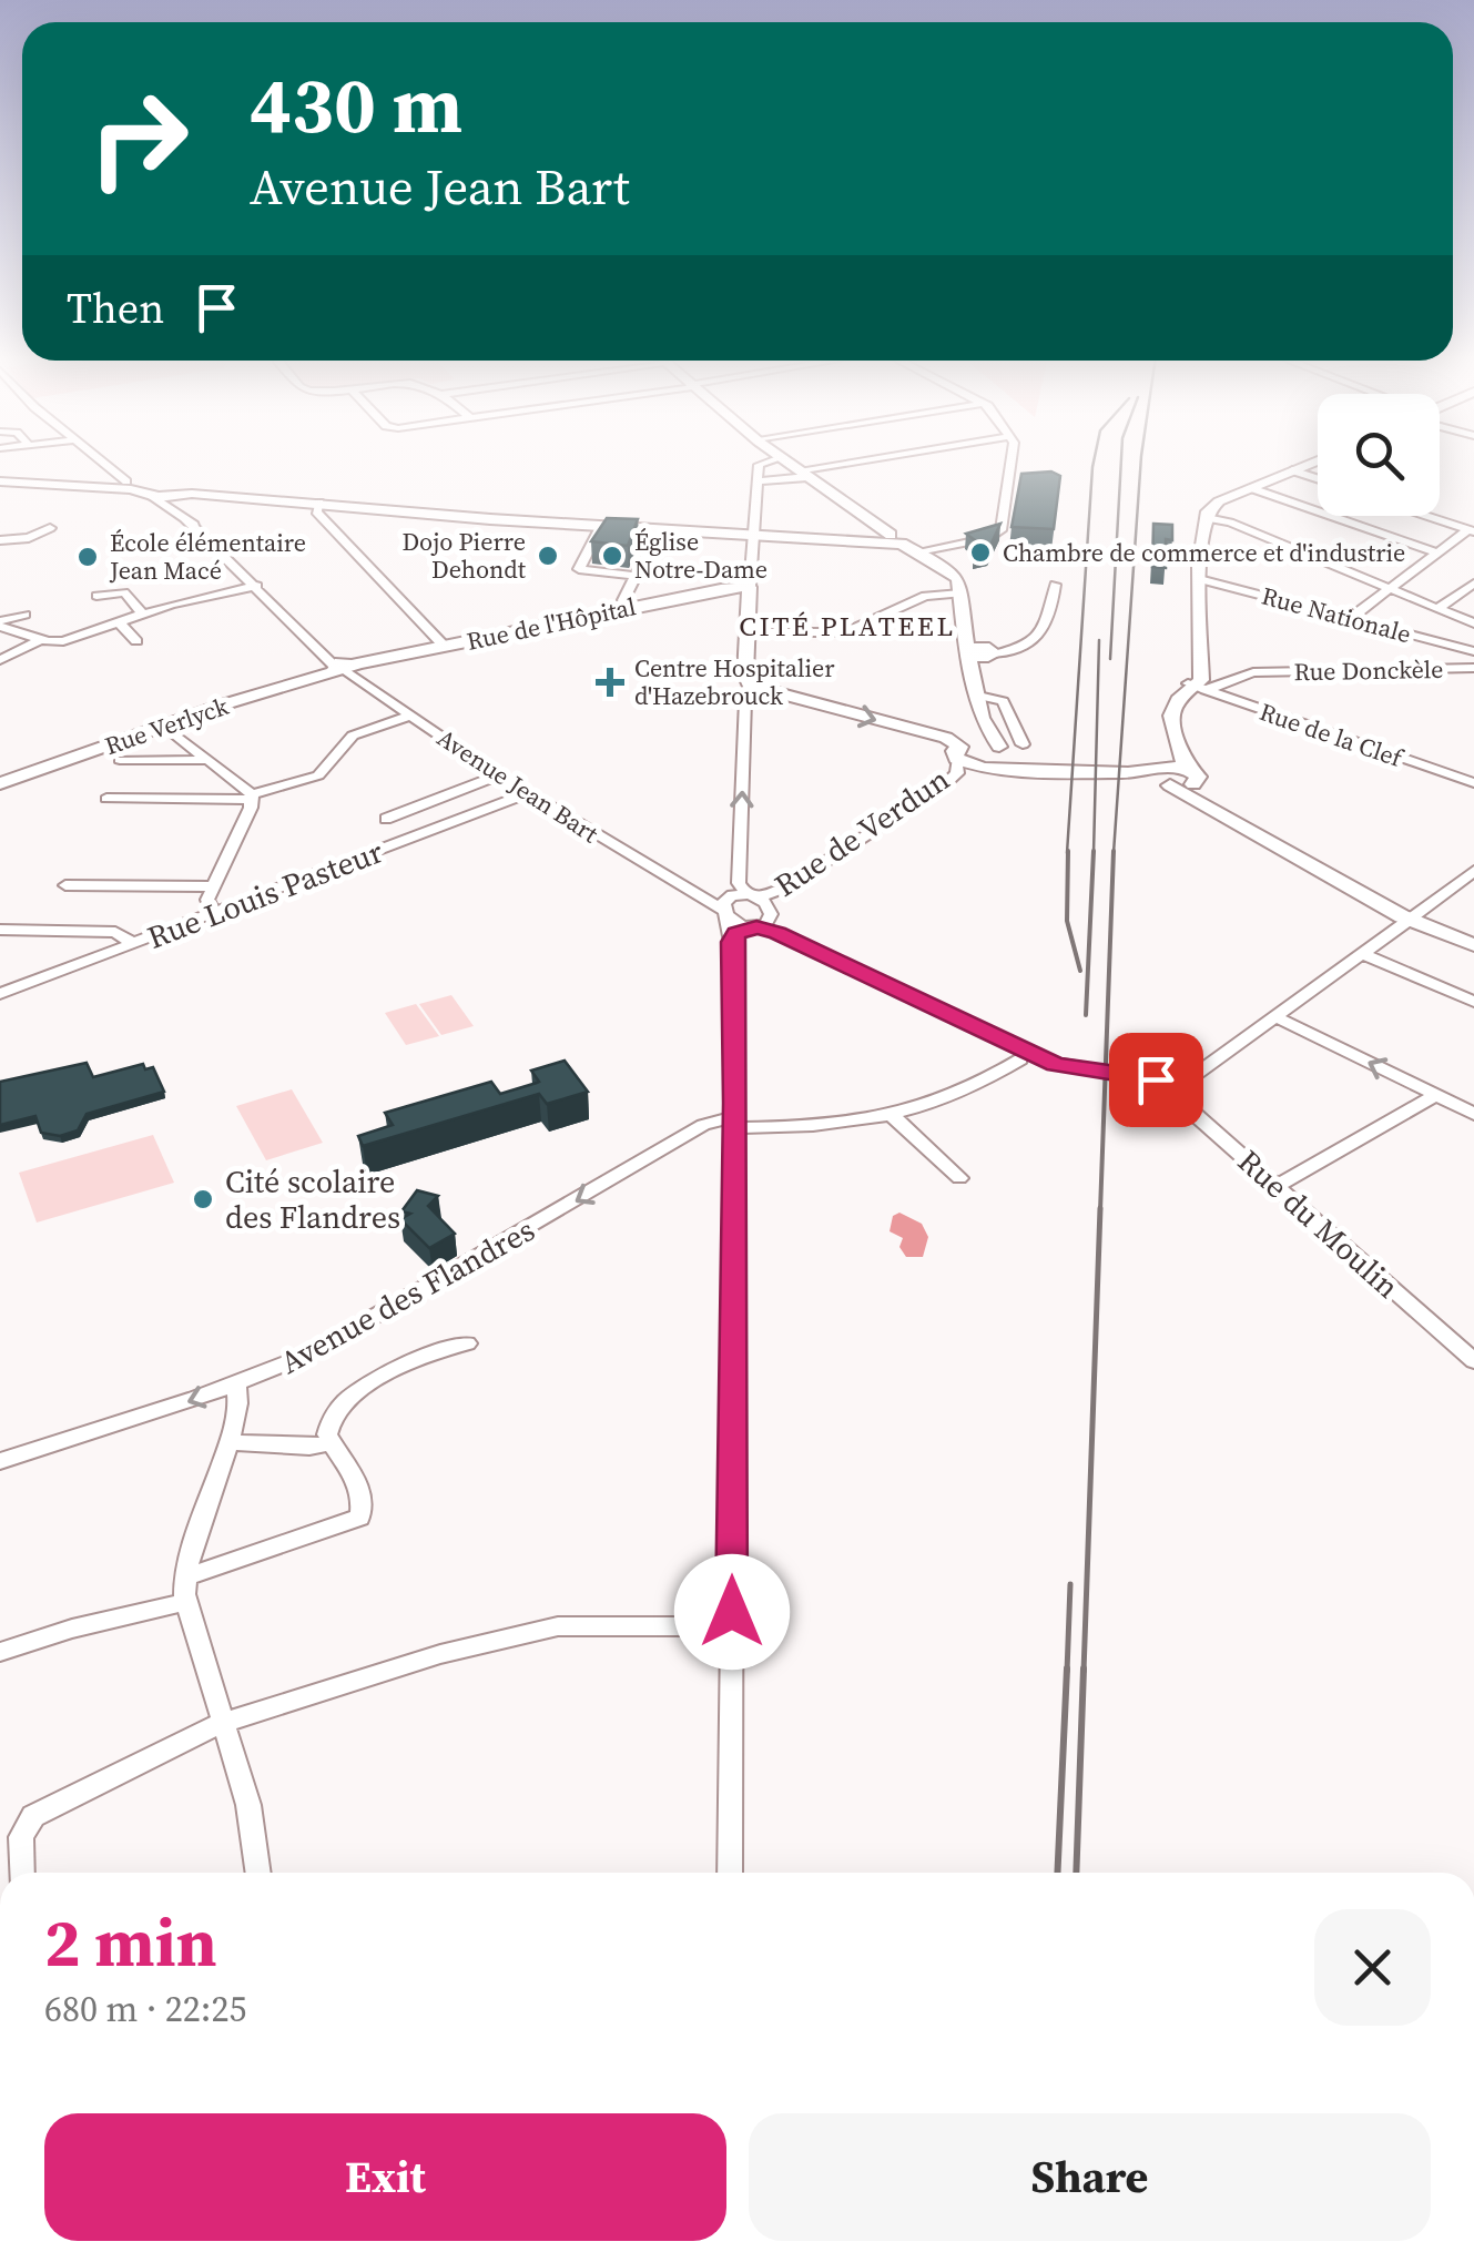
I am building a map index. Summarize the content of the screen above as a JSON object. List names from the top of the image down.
{
  "streets": {
    "main road": ["Rue de l'Hôpital", "Rue Verlyck"],
    "street": [
      "Rue Nationale",
      "Rue Donckèle",
      "Rue de la Clef",
      "Avenue Jean Bart",
      "Rue de Verdun",
      "Rue Louis Pasteur",
      "Rue du Moulin",
      "Avenue des Flandres"
    ]
  },
  "crossings": [
    ["Rue de l'Hôpital", "Rue Verlyck"],
    ["Rue de l'Hôpital", "Avenue Jean Bart"],
    ["Rue Donckèle", "Rue de la Clef"],
    ["Rue Verlyck", "Avenue Jean Bart"],
    ["Avenue Jean Bart", "Rue de Verdun"],
    ["Avenue Jean Bart", "Rue Louis Pasteur"]
  ],
  "one_way": ["Avenue des Flandres"],
  "districts": ["CITÉ PLATEEL"],
  "places": {
    "other": [
      "Chambre de commerce et d'industrie",
      "Dojo Pierre Dehondt",
      "Église Notre-Dame",
      "École élémentaire Jean Macé",
      "Cité scolaire des Flandres"
    ],
    "health": ["Centre Hospitalier d'Hazebrouck"]
  },
  "page": {
    "turn": ["430 m", "Avenue Jean Bart"],
    "then": "Then",
    "heading": ["2 min", "680 m · 22:25"],
    "buttons": ["Exit", "Share"]
  }
}
